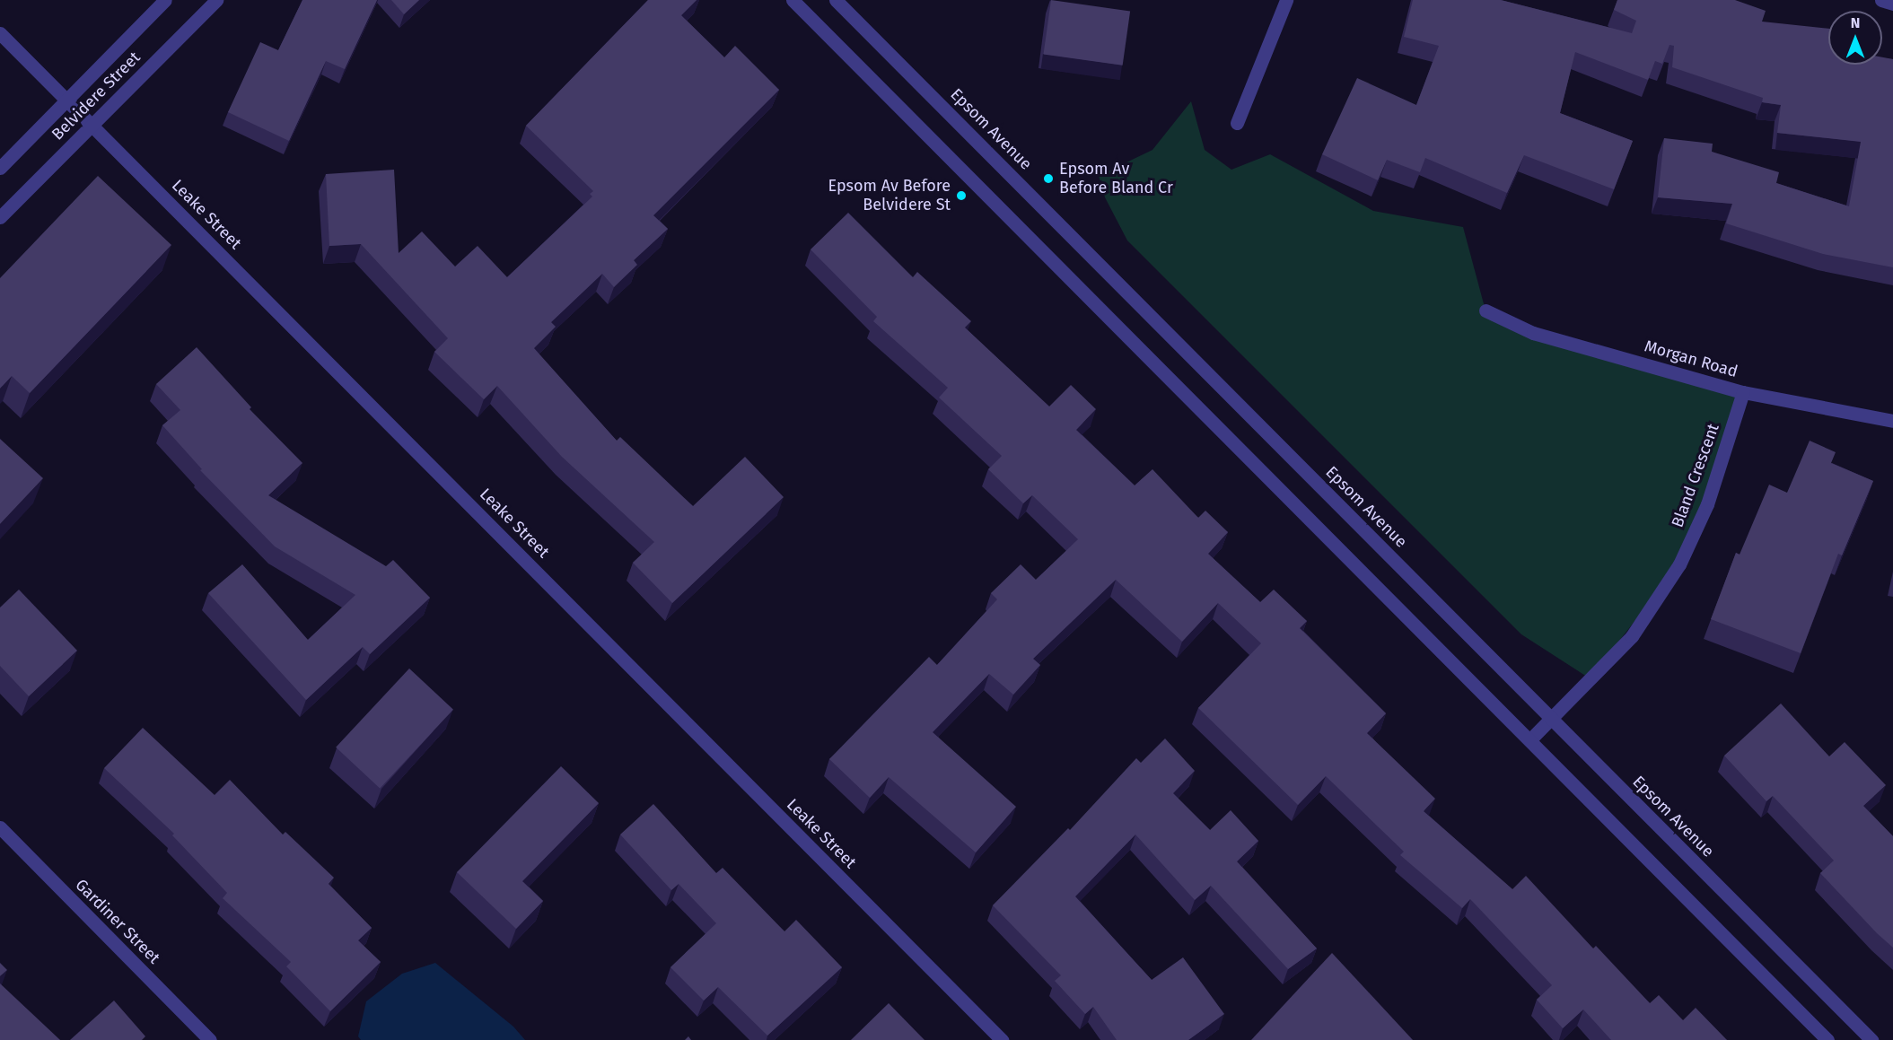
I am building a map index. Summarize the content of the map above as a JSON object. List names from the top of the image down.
{
  "streets": {
    "street": [
      "Belvidere Street",
      "Epsom Avenue",
      "Leake Street",
      "Morgan Road",
      "Bland Crescent",
      "Gardiner Street"
    ]
  },
  "crossings": [
    ["Belvidere Street", "Leake Street"],
    ["Epsom Avenue", "Bland Crescent"],
    ["Morgan Road", "Bland Crescent"]
  ],
  "places": ["Epsom Av Before Bland Cr", "Epsom Av Before Belvidere St"],
  "north": "top"
}
